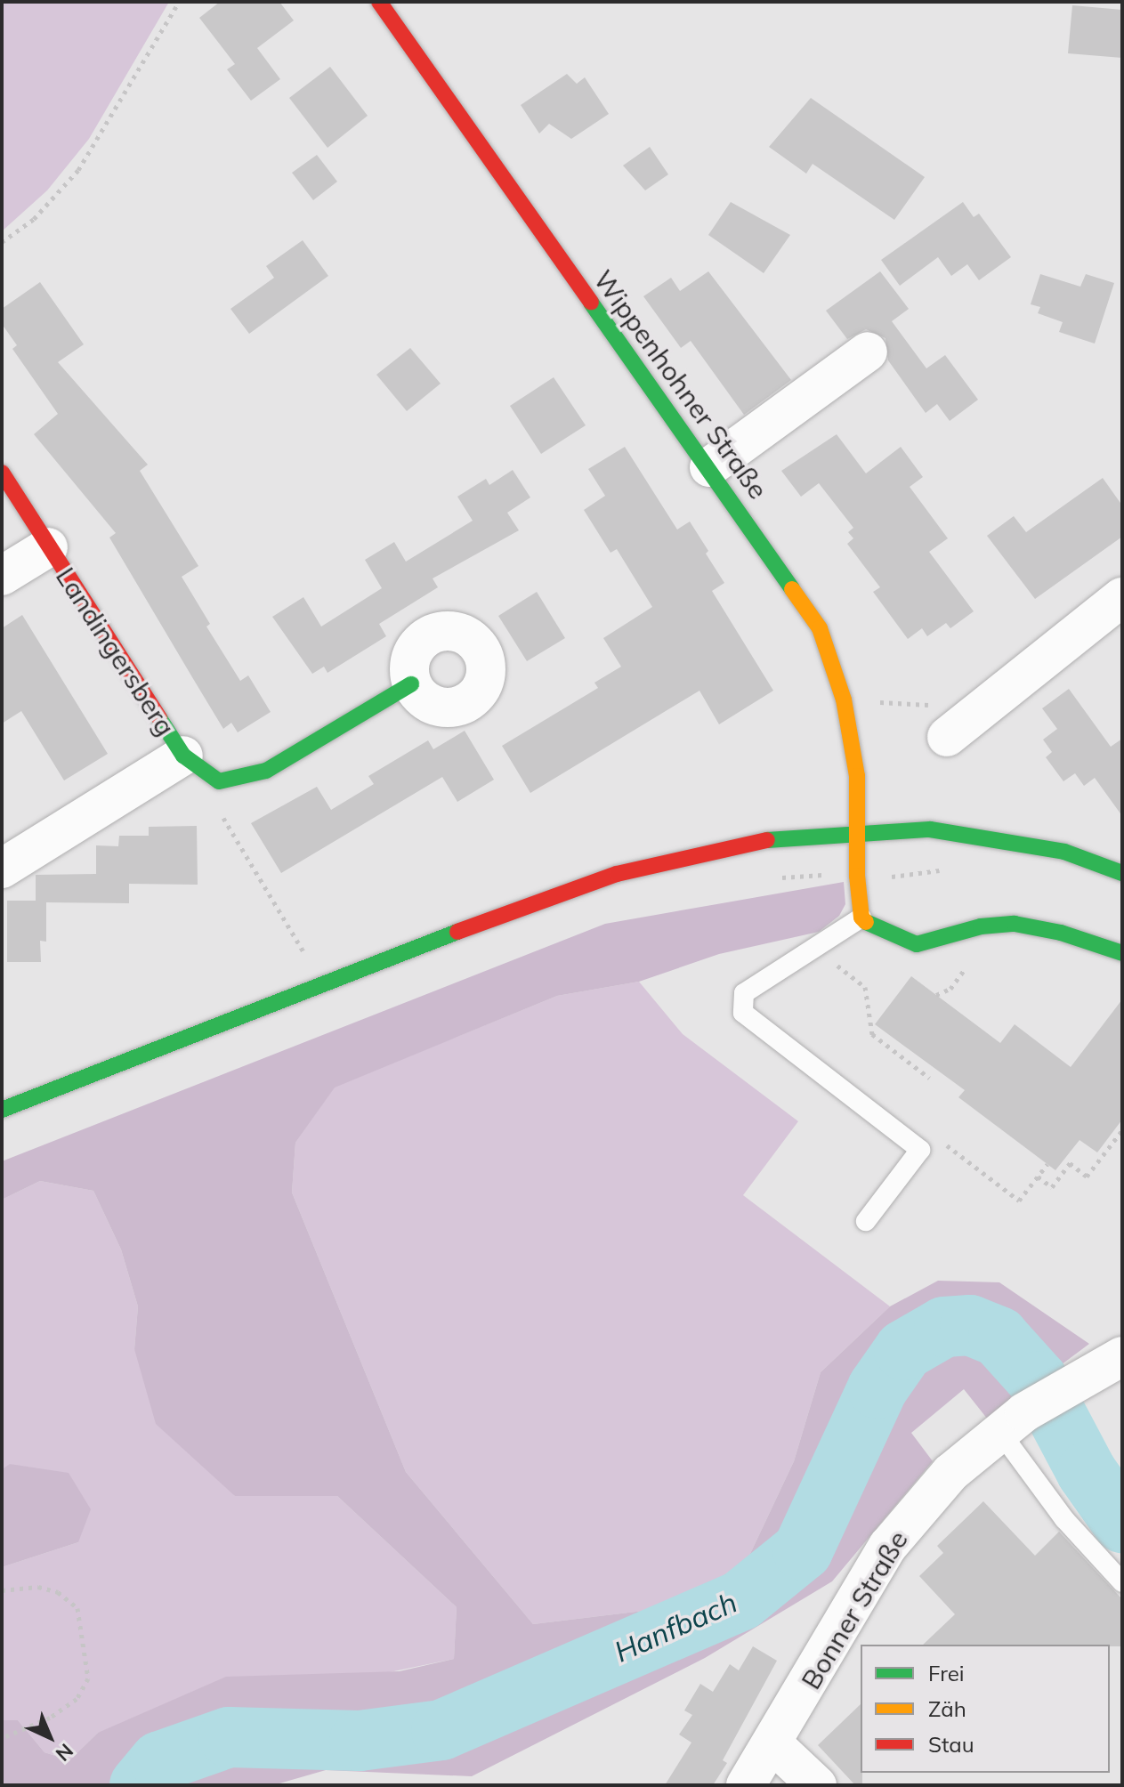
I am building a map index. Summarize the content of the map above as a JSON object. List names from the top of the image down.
{
  "streets": {
    "street": ["Wippenhohner Straße", "Landingersberg", "Bonner Straße"]
  },
  "water": ["Hanfbach"],
  "legend": ["Frei", "Zäh", "Stau"],
  "north": "bottom right"
}
